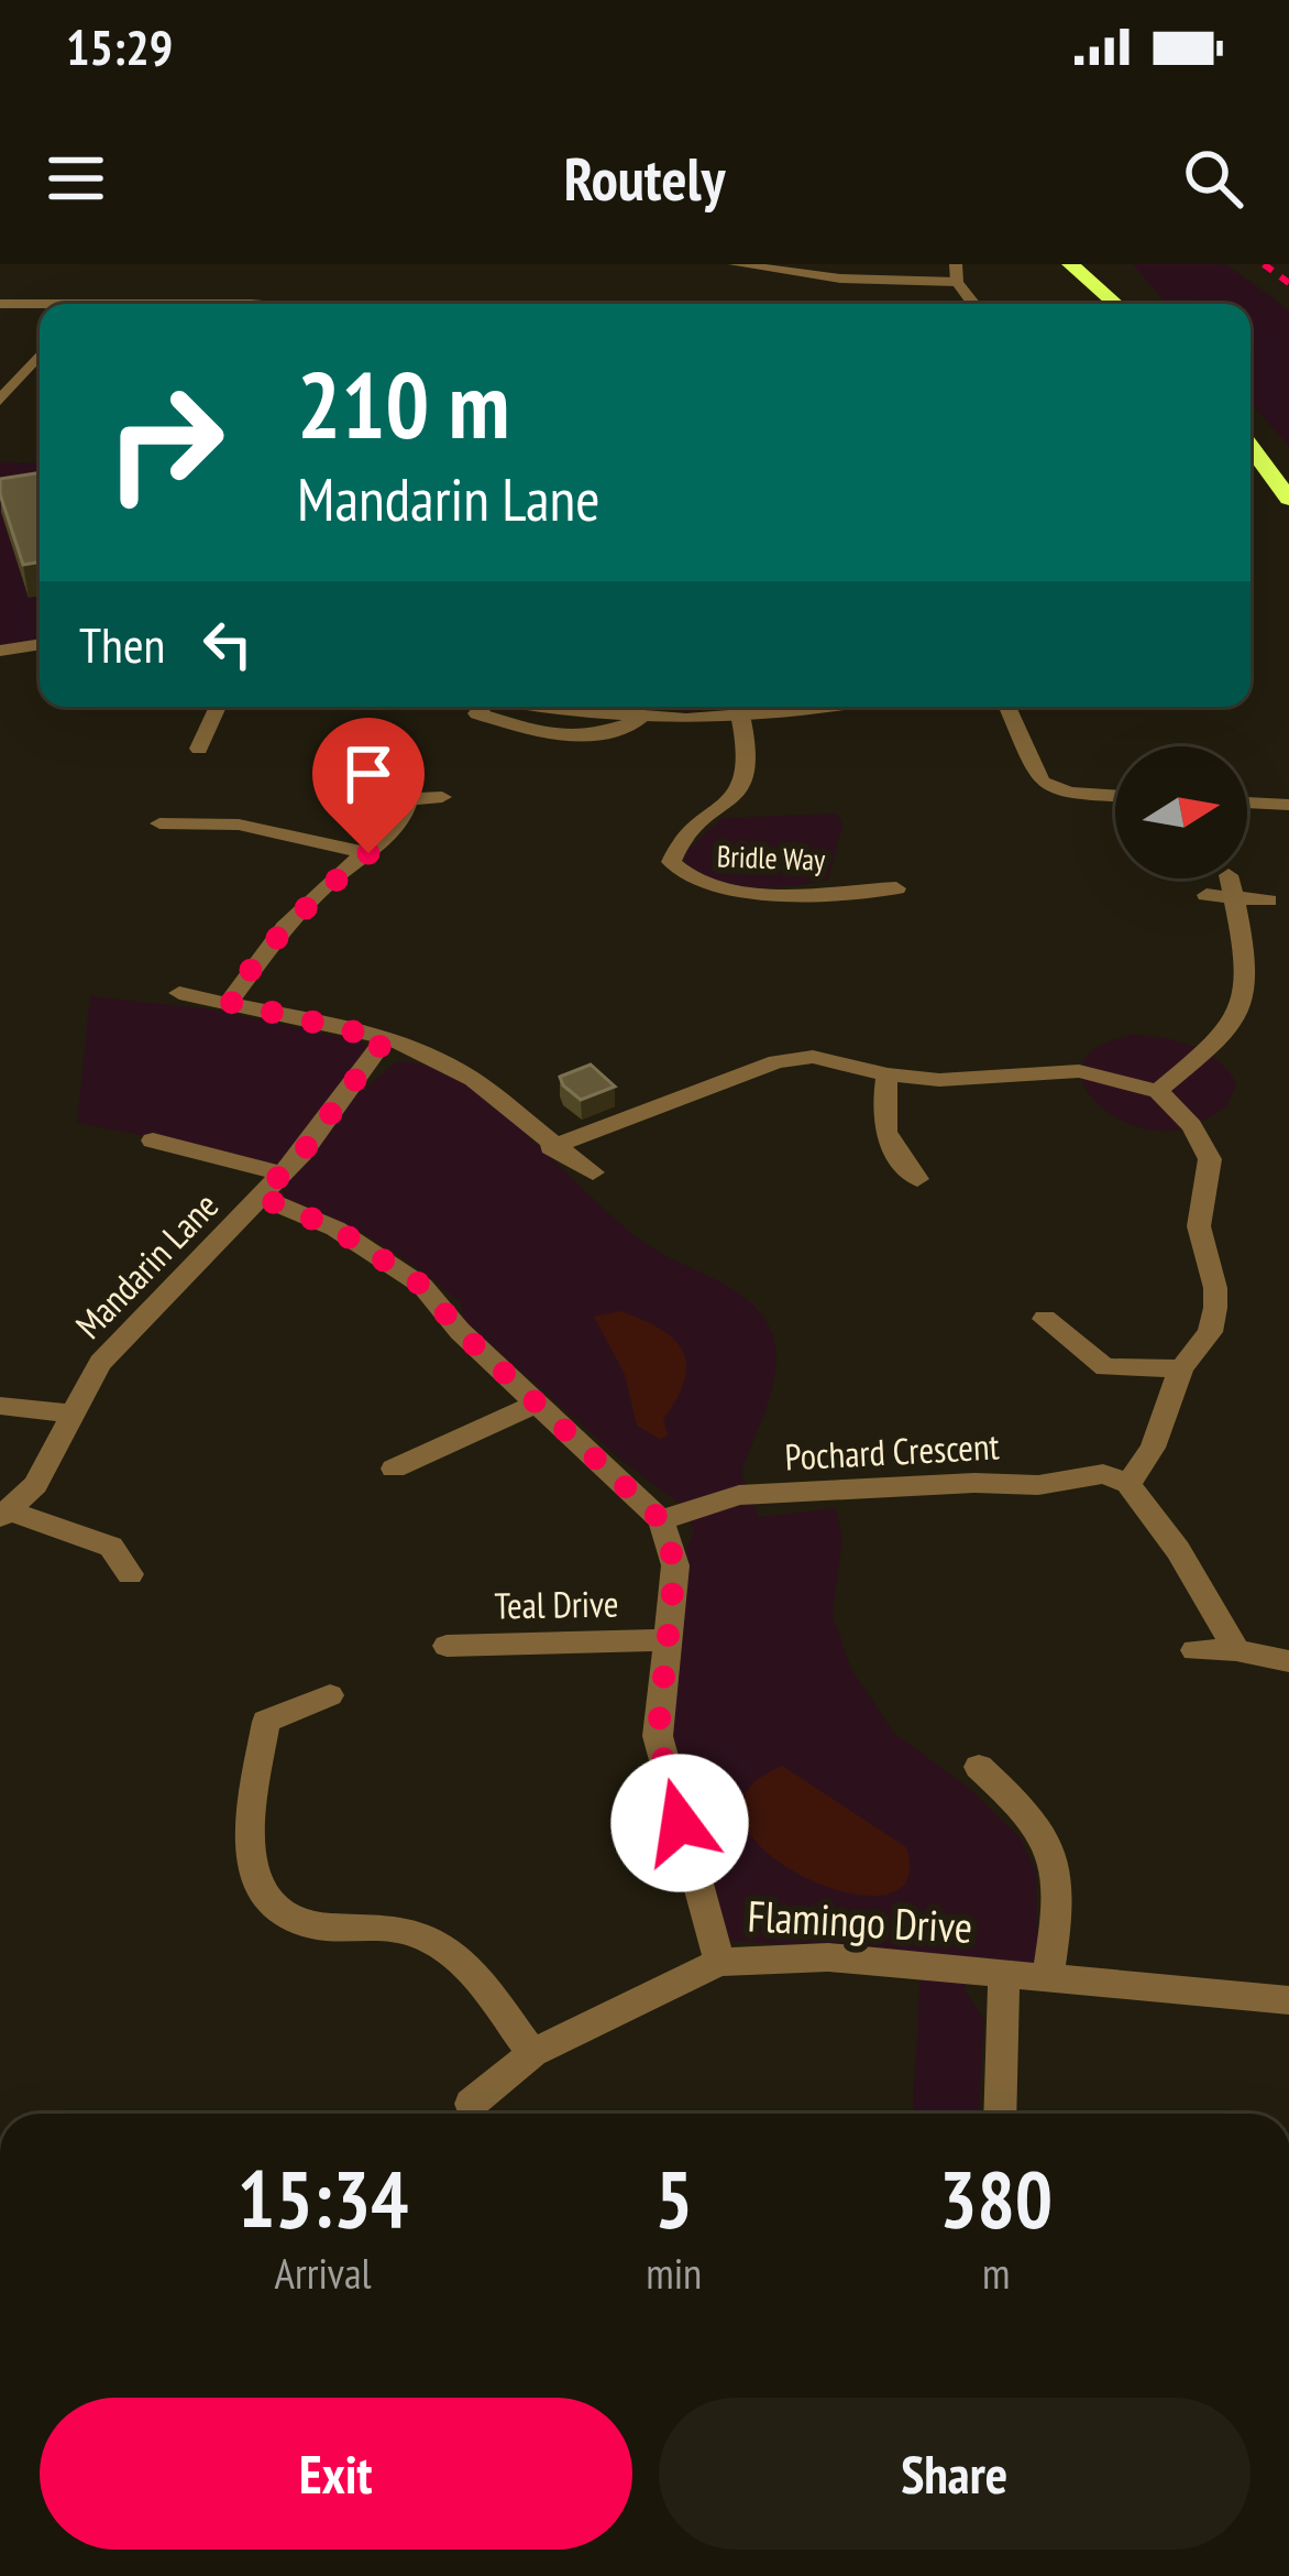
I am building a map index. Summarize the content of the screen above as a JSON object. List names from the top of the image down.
{
  "streets": {
    "street": [
      "Bridle Way",
      "Mandarin Lane",
      "Pochard Crescent",
      "Teal Drive",
      "Flamingo Drive"
    ]
  },
  "crossings": [
    ["Pochard Crescent", "Teal Drive"],
    ["Teal Drive", "Flamingo Drive"]
  ],
  "north": "right",
  "page": {
    "status": "15:29",
    "header": "Routely",
    "turn": ["210 m", "Mandarin Lane"],
    "then": "Then",
    "eta": [
      "15:34",
      "Arrival",
      "5",
      "min",
      "380",
      "m"
    ],
    "buttons": ["Exit", "Share"]
  }
}
